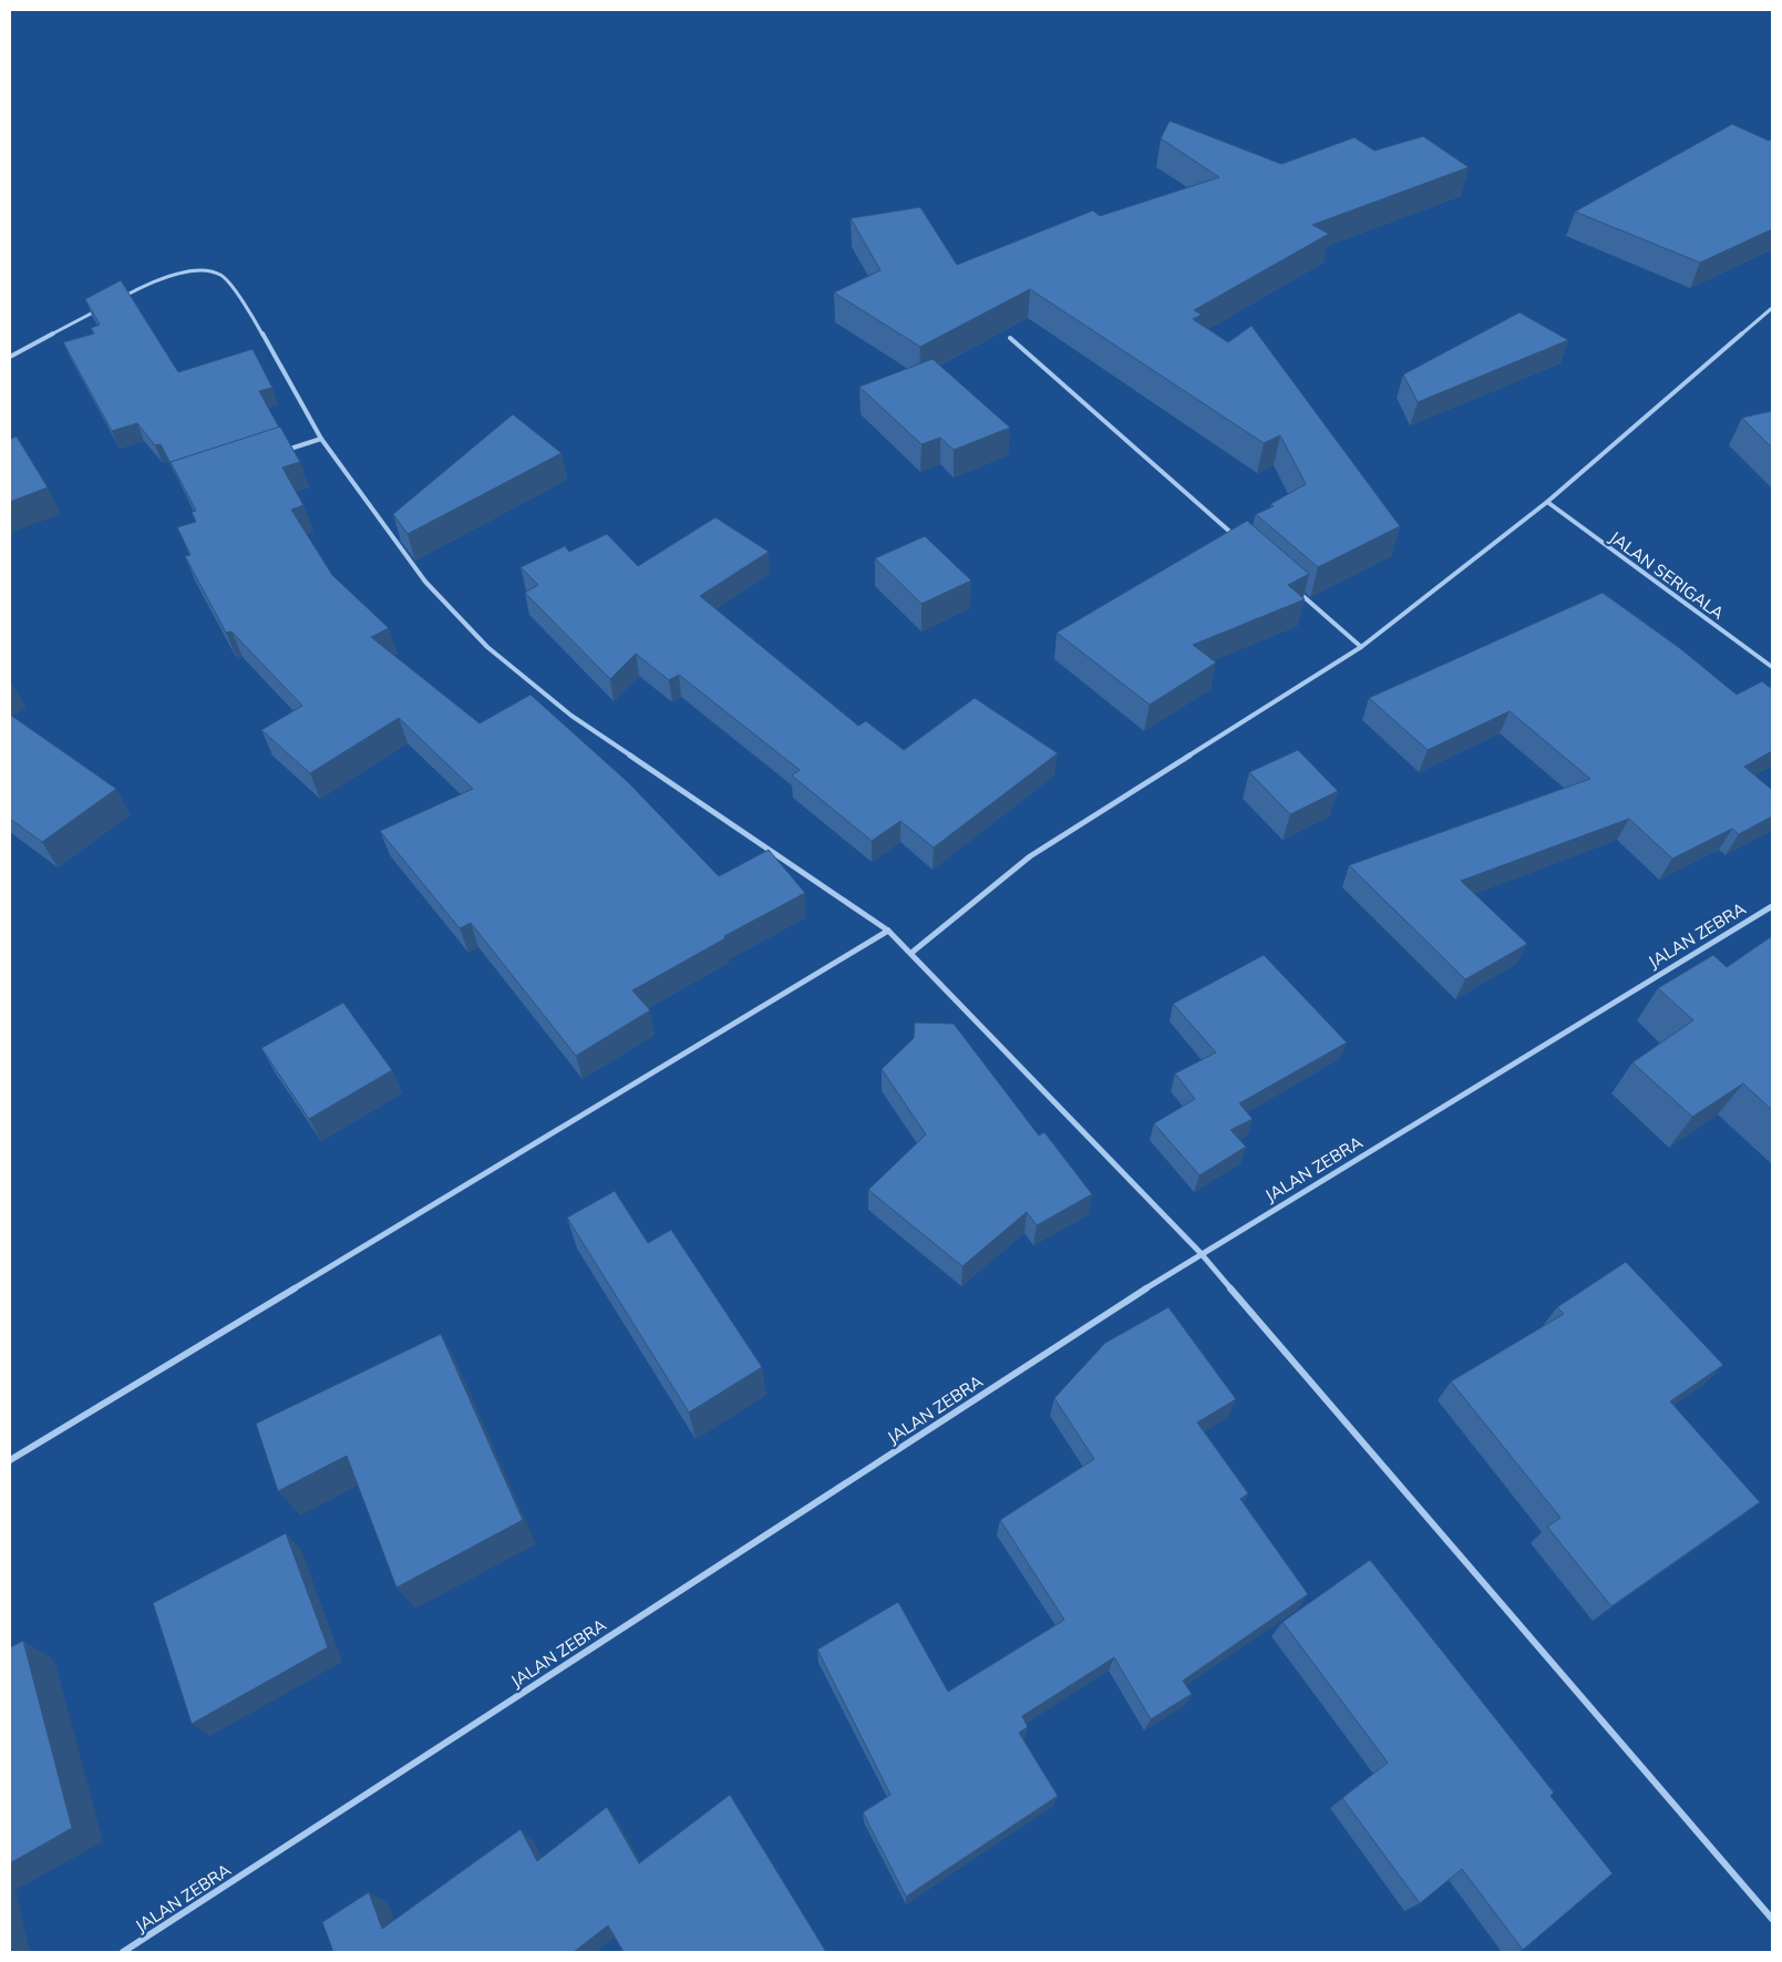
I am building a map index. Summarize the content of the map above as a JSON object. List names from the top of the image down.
{
  "streets": {
    "street": ["JALAN SERIGALA", "JALAN ZEBRA"]
  }
}
